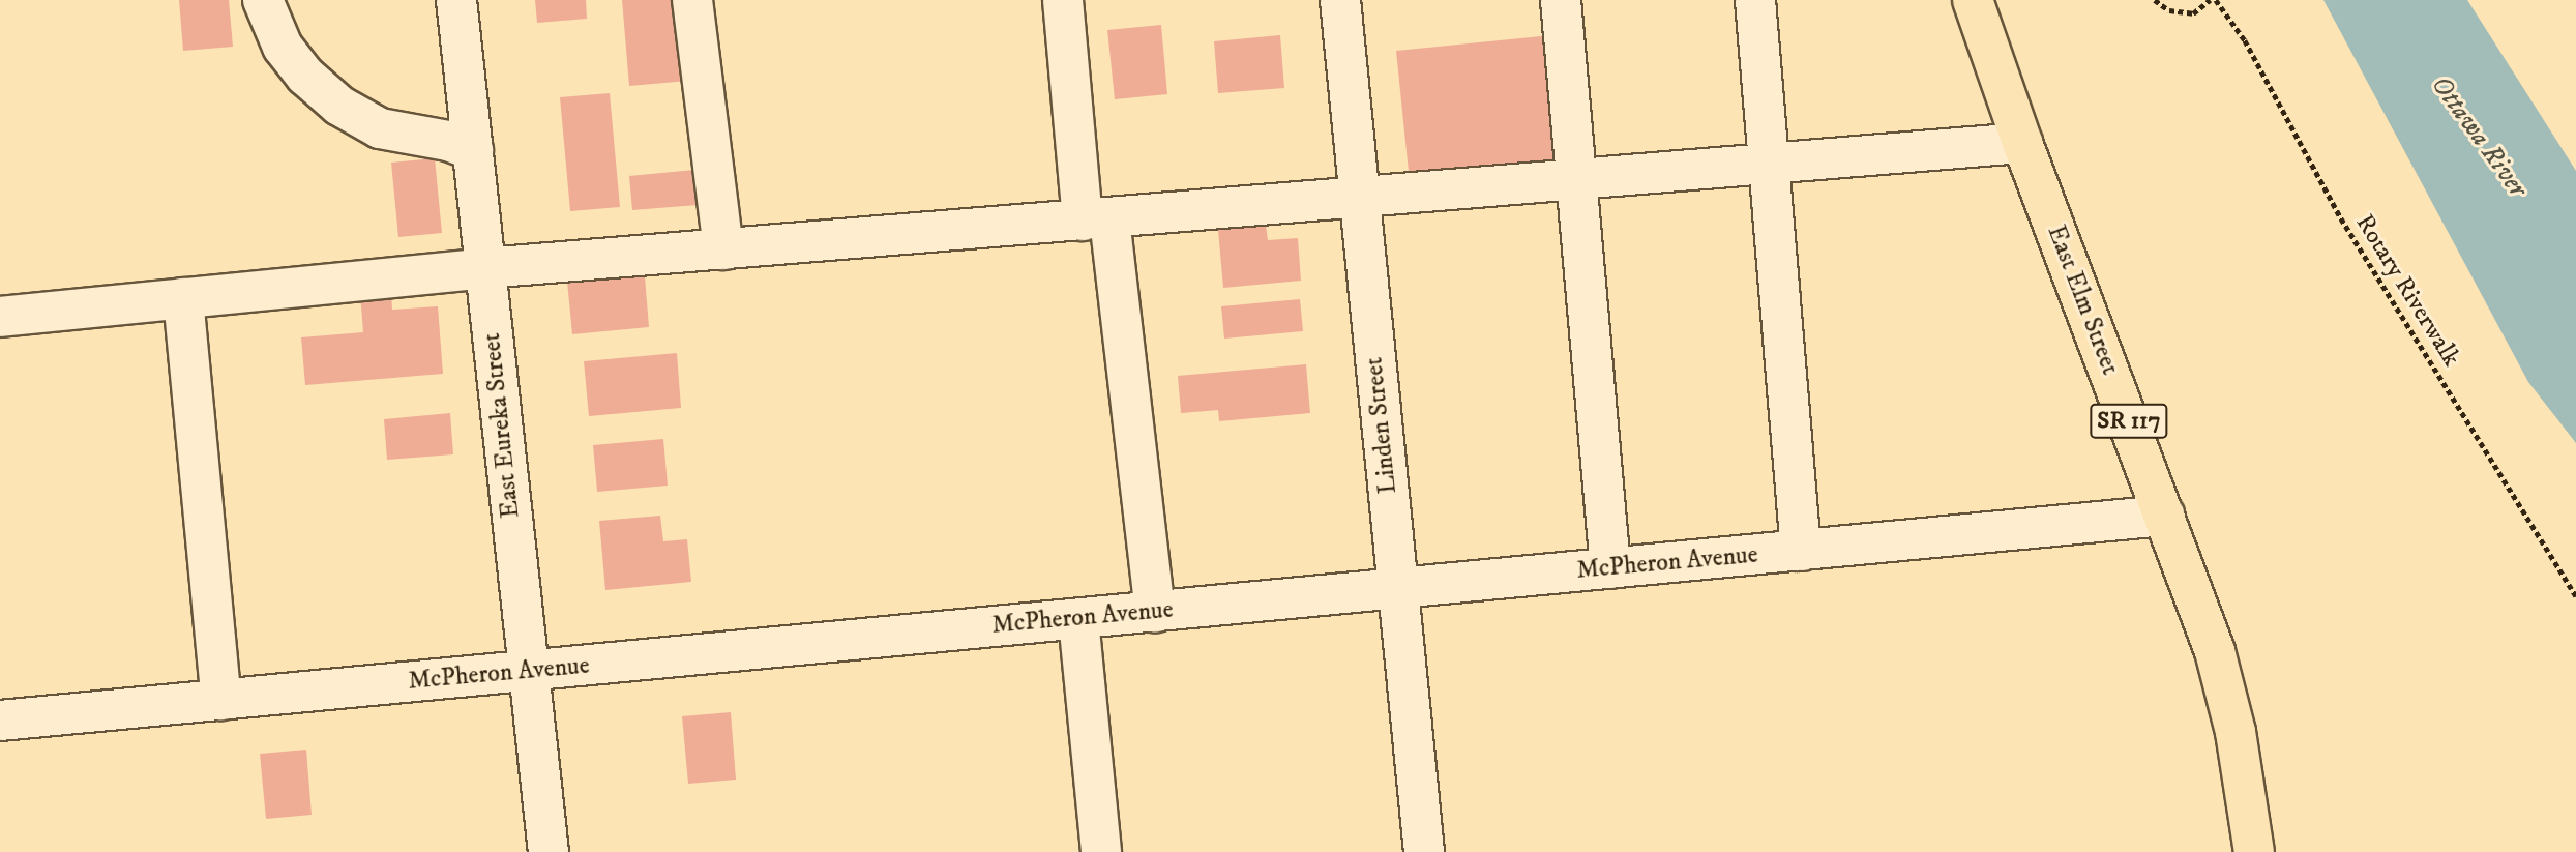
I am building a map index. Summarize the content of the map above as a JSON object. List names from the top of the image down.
{
  "streets": {
    "main road": ["East Elm Street", "SR 117"],
    "street": ["East Eureka Street", "Linden Street", "McPheron Avenue"],
    "path": ["Rotary Riverwalk"]
  },
  "crossings": [
    ["East Elm Street", "McPheron Avenue"],
    ["East Eureka Street", "McPheron Avenue"],
    ["Linden Street", "McPheron Avenue"]
  ],
  "water": ["Ottawa River"]
}
